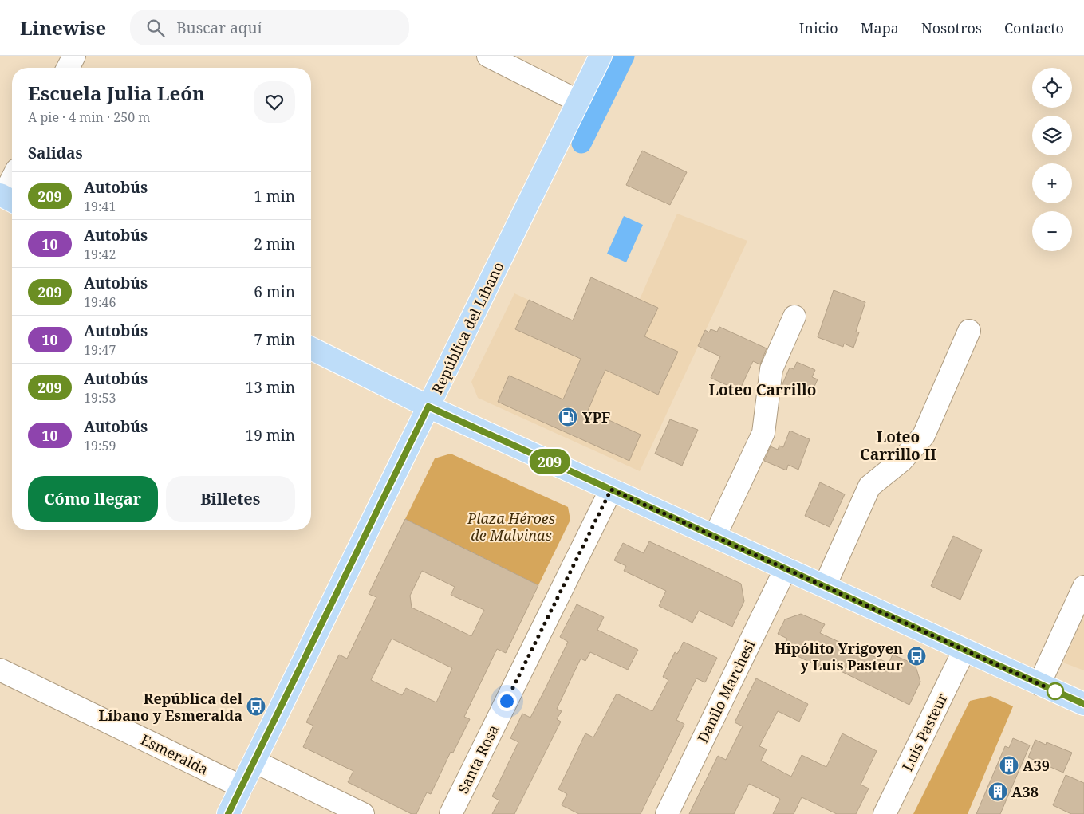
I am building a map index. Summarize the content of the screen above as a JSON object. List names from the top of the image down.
{
  "streets": {
    "main road": ["República del Líbano"],
    "street": [
      "Danilo Marchesi",
      "Luis Pasteur",
      "Esmeralda",
      "Santa Rosa"
    ]
  },
  "crossings": [
    ["República del Líbano", "Esmeralda"]
  ],
  "districts": ["Loteo Carrillo", "Loteo Carrillo II"],
  "parks": ["Plaza Héroes de Malvinas"],
  "places": {
    "fuel station": ["YPF"],
    "bus stop": ["Hipólito Yrigoyen y Luis Pasteur", "República del Líbano y Esmeralda"],
    "building": ["A39", "A38"]
  },
  "lines": ["bus line 209"],
  "page": {
    "header": "Linewise",
    "search": "Buscar aquí",
    "nav": [
      "Inicio",
      "Mapa",
      "Nosotros",
      "Contacto"
    ],
    "on_map": "209",
    "map_buttons": ["+", "−"],
    "heading": [
      ["Escuela Julia León", "A pie · 4 min · 250 m"],
      "Salidas"
    ],
    "list": [
      {
        "mark": "209",
        "name": "Autobús",
        "note": "19:41",
        "value": "1 min"
      },
      {
        "mark": "10",
        "name": "Autobús",
        "note": "19:42",
        "value": "2 min"
      },
      {
        "mark": "209",
        "name": "Autobús",
        "note": "19:46",
        "value": "6 min"
      },
      {
        "mark": "10",
        "name": "Autobús",
        "note": "19:47",
        "value": "7 min"
      },
      {
        "mark": "209",
        "name": "Autobús",
        "note": "19:53",
        "value": "13 min"
      },
      {
        "mark": "10",
        "name": "Autobús",
        "note": "19:59",
        "value": "19 min"
      }
    ],
    "buttons": ["Cómo llegar", "Billetes"]
  }
}
